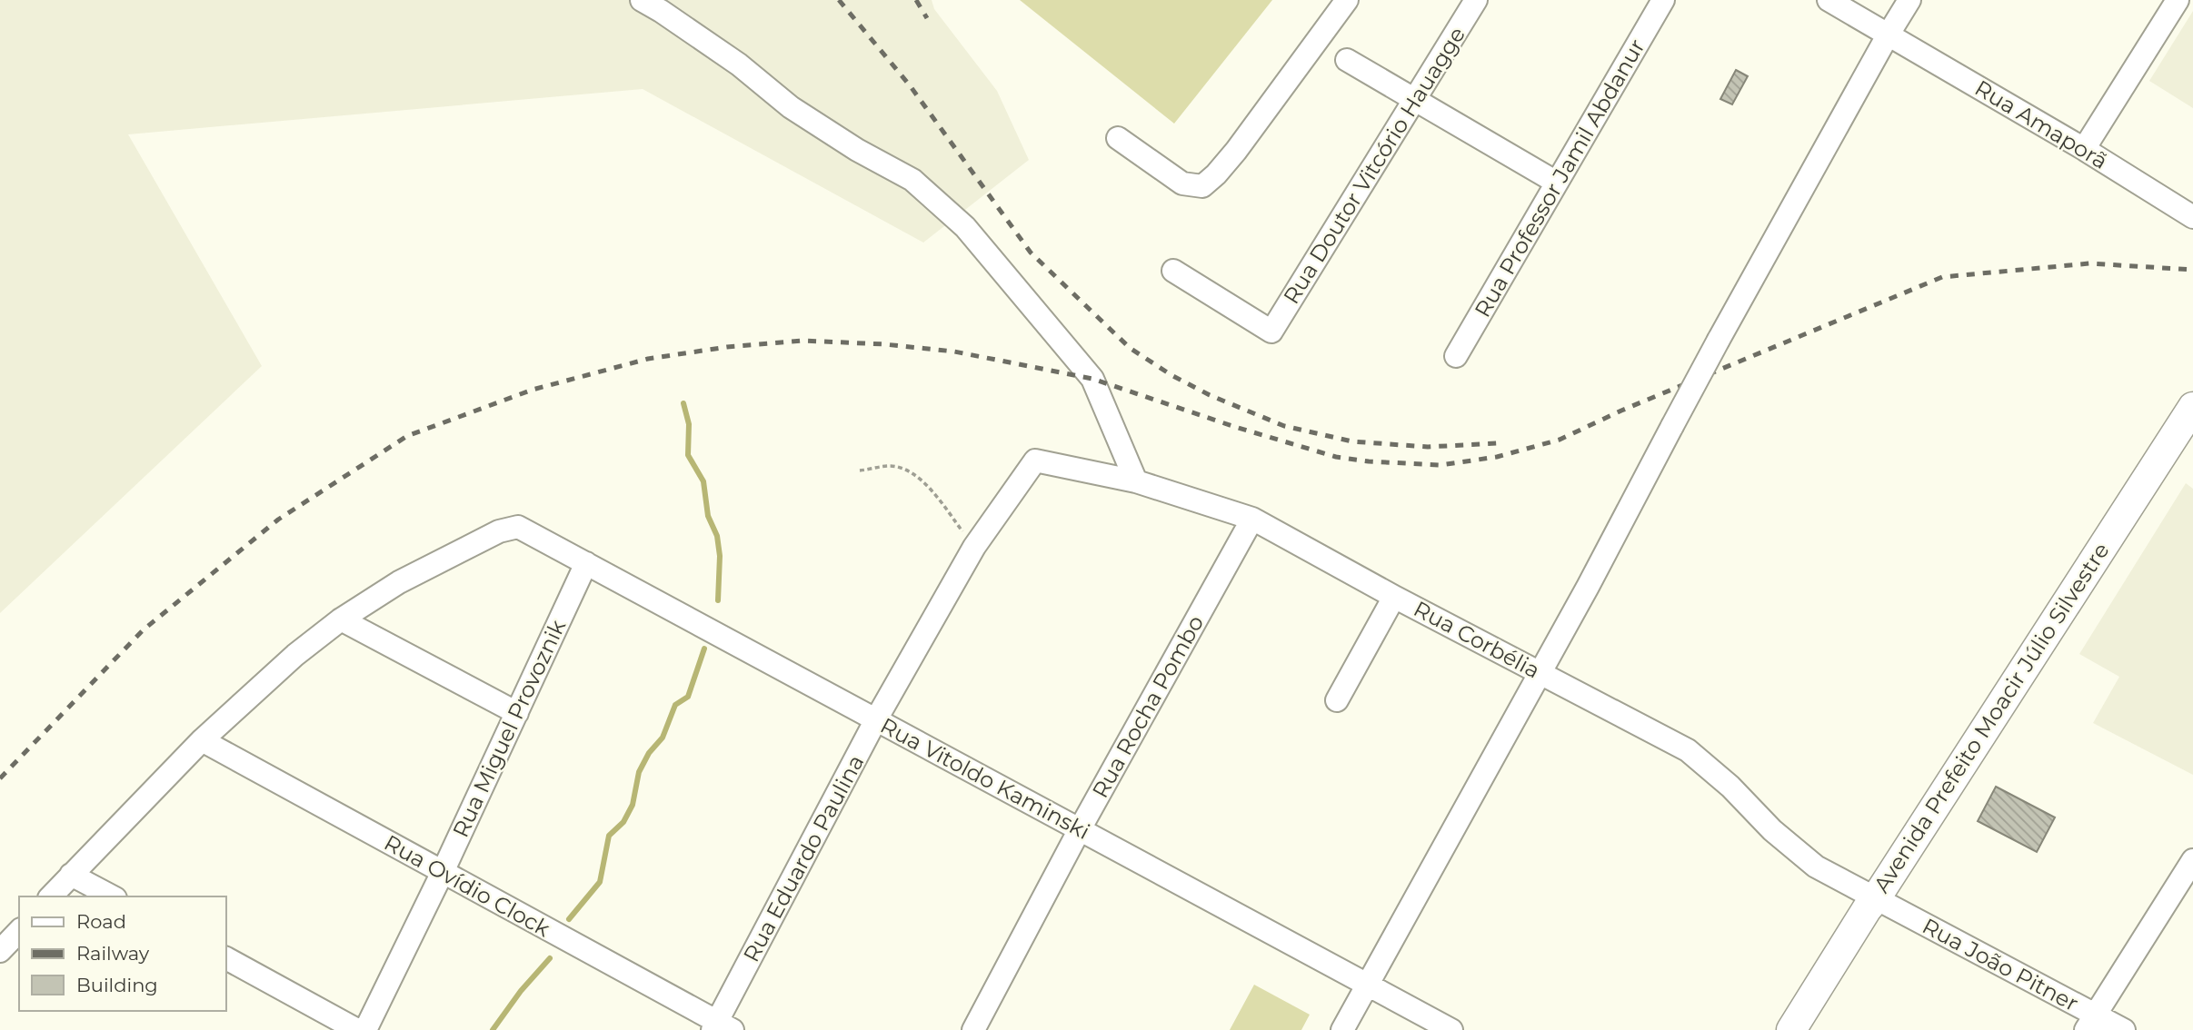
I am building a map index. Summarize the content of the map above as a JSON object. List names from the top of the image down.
{
  "streets": {
    "main road": ["Avenida Prefeito Moacir Júlio Silvestre"],
    "street": [
      "Rua Amaporã",
      "Rua Doutor Vitcório Hauagge",
      "Rua Professor Jamil Abdanur",
      "Rua Corbélia",
      "Rua Rocha Pombo",
      "Rua Miguel Provoznik",
      "Rua Vitoldo Kaminski",
      "Rua Eduardo Paulina",
      "Rua Ovídio Clock",
      "Rua João Pitner"
    ]
  },
  "crossings": [
    ["Rua Corbélia", "Rua Rocha Pombo"],
    ["Rua Corbélia", "Avenida Prefeito Moacir Júlio Silvestre"],
    ["Rua Corbélia", "Rua Eduardo Paulina"],
    ["Rua Corbélia", "Rua João Pitner"],
    ["Rua Rocha Pombo", "Rua Vitoldo Kaminski"],
    ["Avenida Prefeito Moacir Júlio Silvestre", "Rua João Pitner"],
    ["Rua Miguel Provoznik", "Rua Vitoldo Kaminski"],
    ["Rua Miguel Provoznik", "Rua Ovídio Clock"],
    ["Rua Vitoldo Kaminski", "Rua Eduardo Paulina"],
    ["Rua Eduardo Paulina", "Rua Ovídio Clock"]
  ],
  "legend": ["Road", "Railway", "Building"]
}
